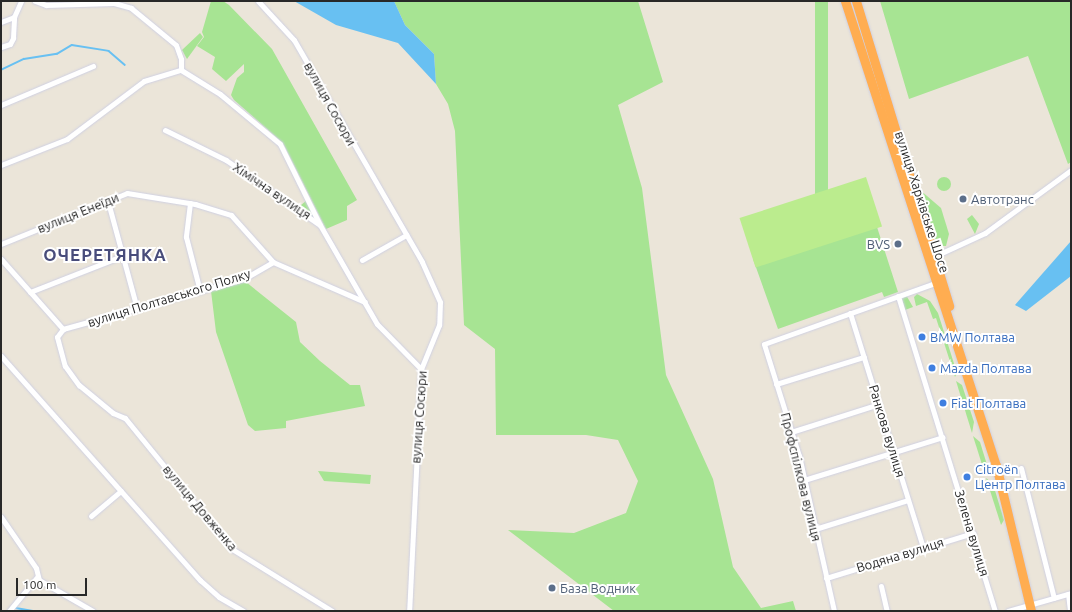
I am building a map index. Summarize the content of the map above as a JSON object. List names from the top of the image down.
{
  "streets": {
    "highway": ["вулиця Харківське Шосе"],
    "street": [
      "вулиця Сосюри",
      "Хімічна вулиця",
      "вулиця Енеїди",
      "вулиця Полтавського Полку",
      "Ранкова вулиця",
      "Профспілкова вулиця",
      "вулиця Довженка",
      "Зелена вулиця",
      "Водяна вулиця"
    ]
  },
  "crossings": [
    ["вулиця Сосюри", "Хімічна вулиця"],
    ["Хімічна вулиця", "вулиця Енеїди"],
    ["вулиця Енеїди", "вулиця Полтавського Полку"],
    ["вулиця Полтавського Полку", "вулиця Довженка"],
    ["Ранкова вулиця", "Профспілкова вулиця"],
    ["Ранкова вулиця", "Водяна вулиця"],
    ["Профспілкова вулиця", "Водяна вулиця"],
    ["Зелена вулиця", "Водяна вулиця"]
  ],
  "districts": ["ОЧЕРЕТЯНКА"],
  "places": [
    "Автотранс",
    "BVS",
    "BMW Полтава",
    "Mazda Полтава",
    "Fiat Полтава",
    "Citroën Центр Полтава",
    "База Водник"
  ],
  "scale_bar": "100 m"
}
